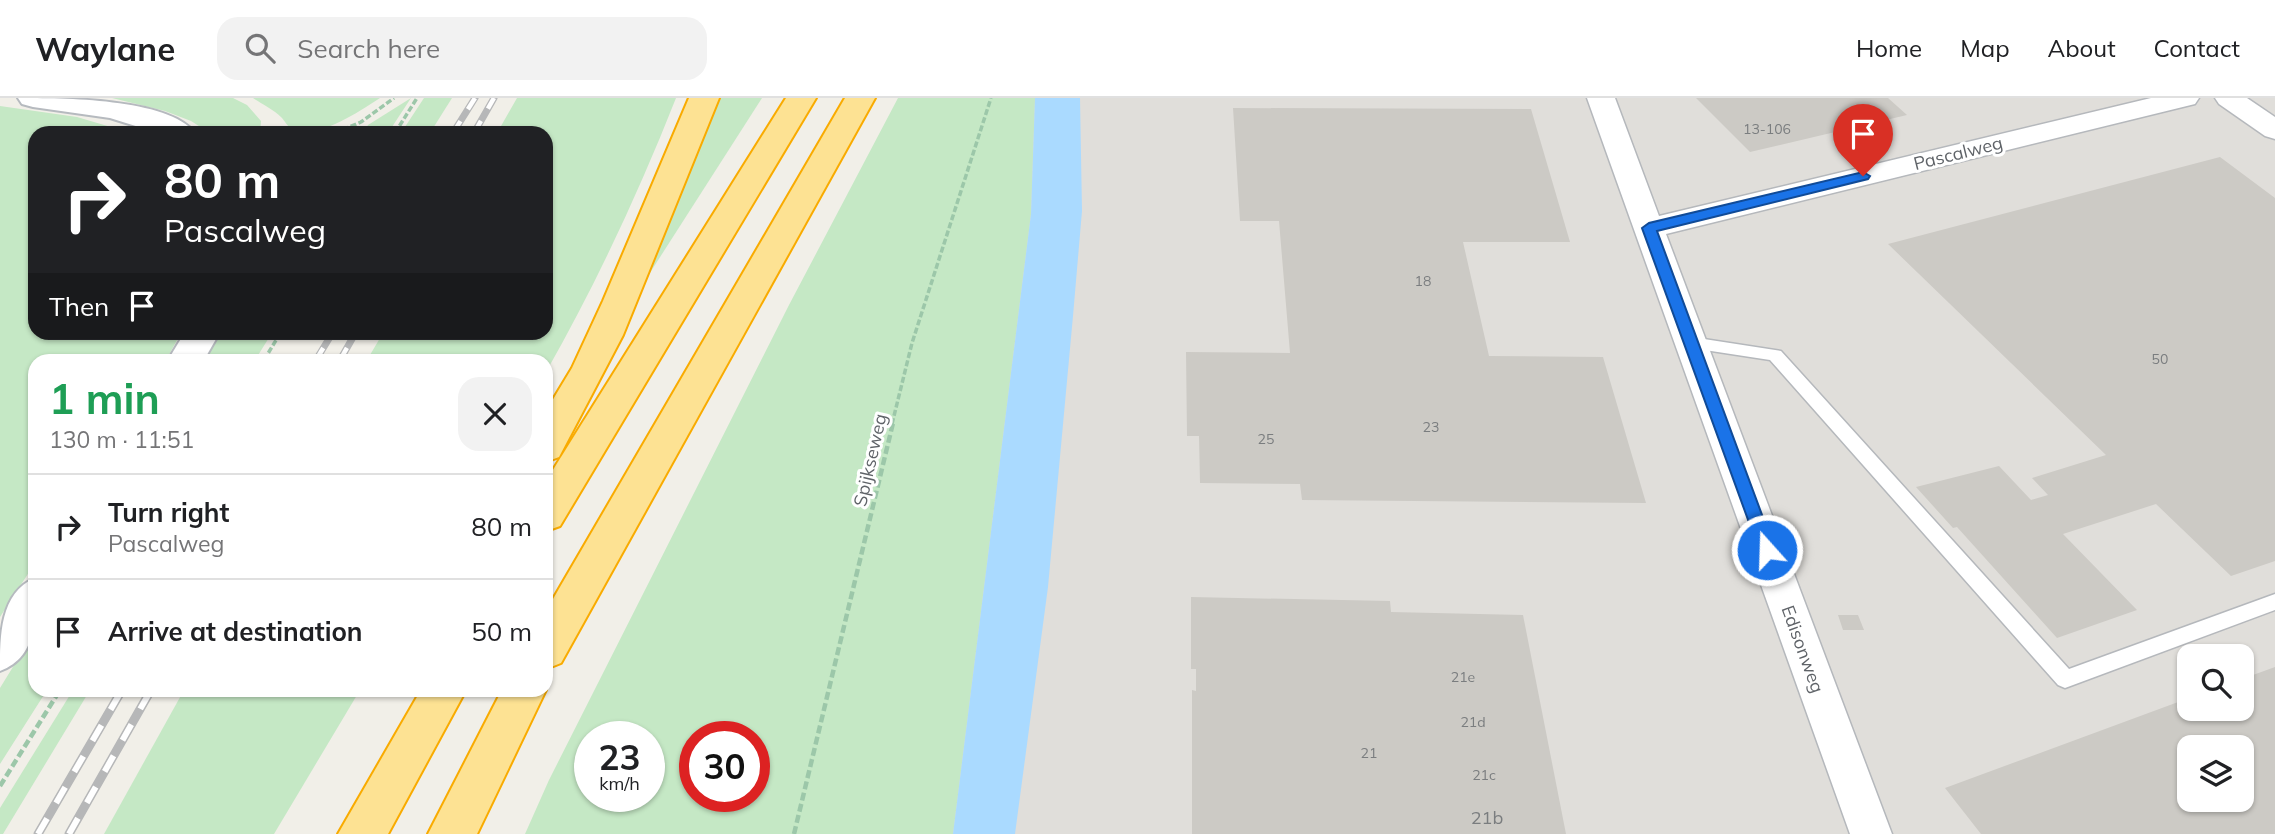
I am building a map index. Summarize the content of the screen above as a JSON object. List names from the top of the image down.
{
  "streets": {
    "street": ["Pascalweg", "Edisonweg"],
    "path": ["Spijkseweg"]
  },
  "crossings": [
    ["Pascalweg", "Edisonweg"]
  ],
  "house_numbers": [
    "13-106",
    "18",
    "50",
    "23",
    "25",
    "21e",
    "21d",
    "21",
    "21c",
    "21b"
  ],
  "page": {
    "header": "Waylane",
    "search": "Search here",
    "nav": [
      "Home",
      "Map",
      "About",
      "Contact"
    ],
    "turn": ["80 m", "Pascalweg"],
    "then": "Then",
    "heading": ["1 min", "130 m · 11:51"],
    "list": [
      {
        "name": "Turn right",
        "note": "Pascalweg",
        "value": "80 m"
      },
      {
        "name": "Arrive at destination",
        "value": "50 m"
      }
    ],
    "speed": "23 km/h",
    "limit": "30"
  }
}
